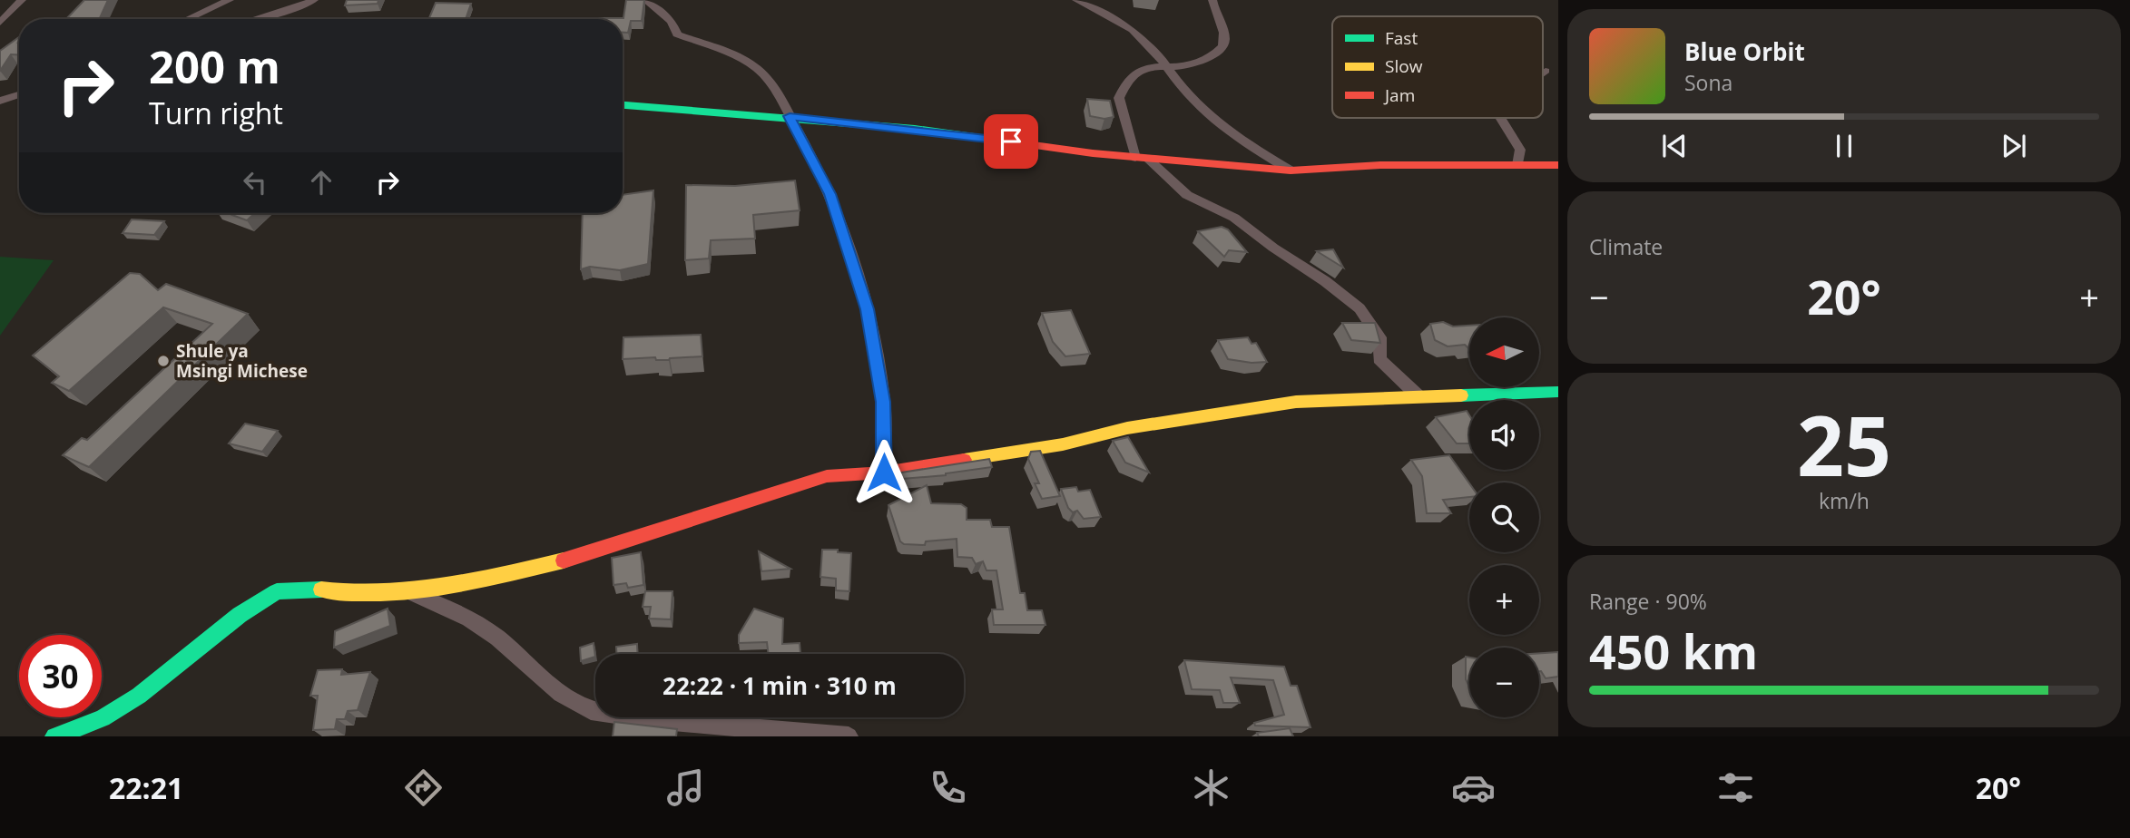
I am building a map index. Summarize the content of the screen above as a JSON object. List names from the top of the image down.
{
  "places": ["Shule ya Msingi Michese"],
  "legend": ["Fast", "Slow", "Jam"],
  "north": "left",
  "page": {
    "turn": ["200 m", "Turn right"],
    "song": ["Blue Orbit", "Sona"],
    "tile": [
      "Climate",
      ["25", "km/h"],
      ["Range · 90%", "450 km"]
    ],
    "heat": ["−", "20°", "+"],
    "map_buttons": ["+", "−"],
    "limit": "30",
    "trip": "22:22 · 1 min · 310 m",
    "tabs": ["22:21", "20°"]
  }
}
